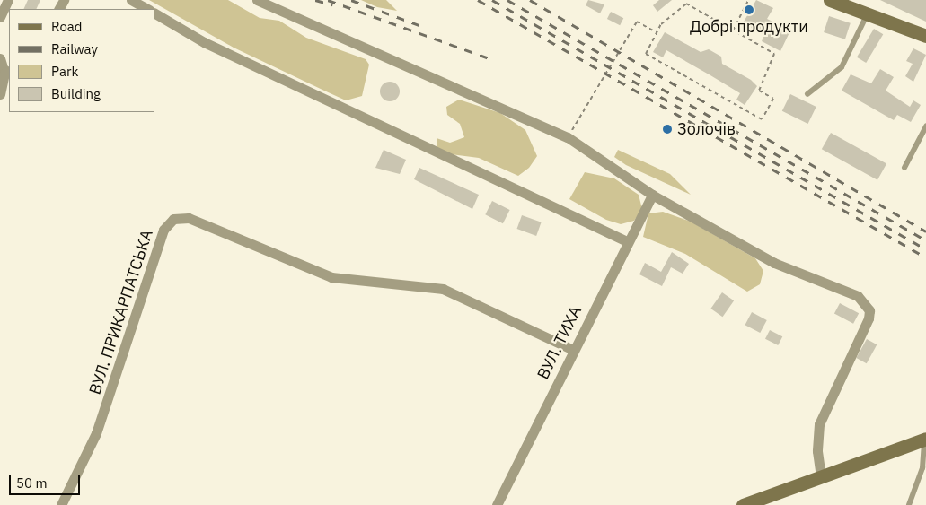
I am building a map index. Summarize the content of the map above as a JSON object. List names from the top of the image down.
{
  "streets": {
    "street": ["ВУЛ. ПРИКАРПАТСЬКА", "ВУЛ. ТИХА"]
  },
  "crossings": [
    ["ВУЛ. ПРИКАРПАТСЬКА", "ВУЛ. ТИХА"]
  ],
  "places": ["Добрі продукти", "Золочів"],
  "legend": [
    "Road",
    "Railway",
    "Park",
    "Building"
  ],
  "scale_bar": "50 m"
}
